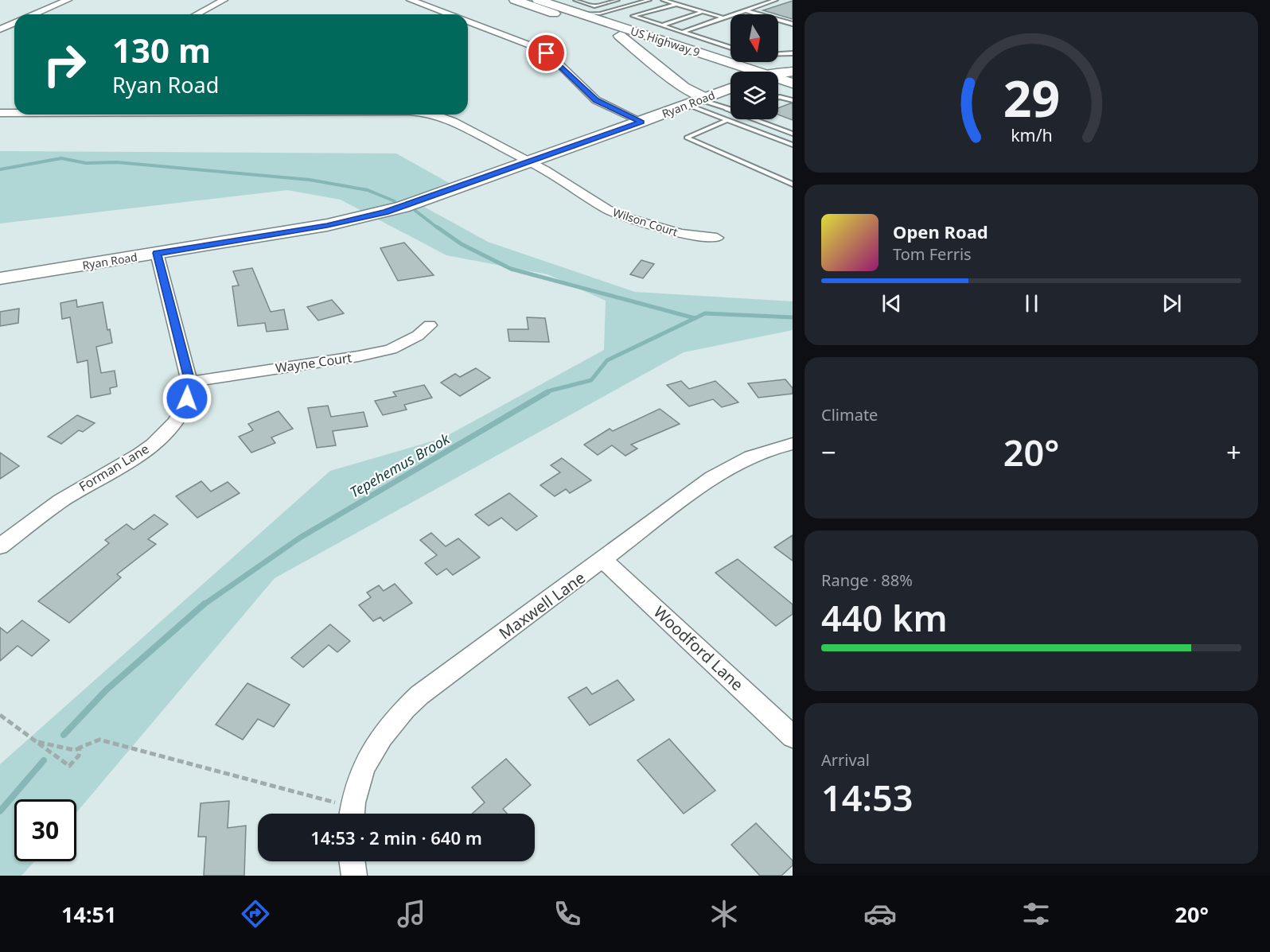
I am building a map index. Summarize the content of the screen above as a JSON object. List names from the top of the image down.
{
  "streets": {
    "highway": ["US Highway 9"],
    "street": [
      "Ryan Road",
      "Wilson Court",
      "Wayne Court",
      "Forman Lane",
      "Maxwell Lane",
      "Woodford Lane"
    ]
  },
  "crossings": [
    ["Ryan Road", "Wilson Court"],
    ["Ryan Road", "Forman Lane"],
    ["Wayne Court", "Forman Lane"],
    ["Maxwell Lane", "Woodford Lane"]
  ],
  "water": ["Tepehemus Brook"],
  "north": "bottom",
  "page": {
    "turn": ["130 m", "Ryan Road"],
    "song": ["Open Road", "Tom Ferris"],
    "tile": [
      "Climate",
      ["Range · 88%", "440 km"],
      ["Arrival", "14:53"]
    ],
    "heat": ["−", "20°", "+"],
    "limit": "30",
    "trip": "14:53 · 2 min · 640 m",
    "tabs": ["14:51", "20°"],
    "gauge": ["29", "km/h"]
  }
}
